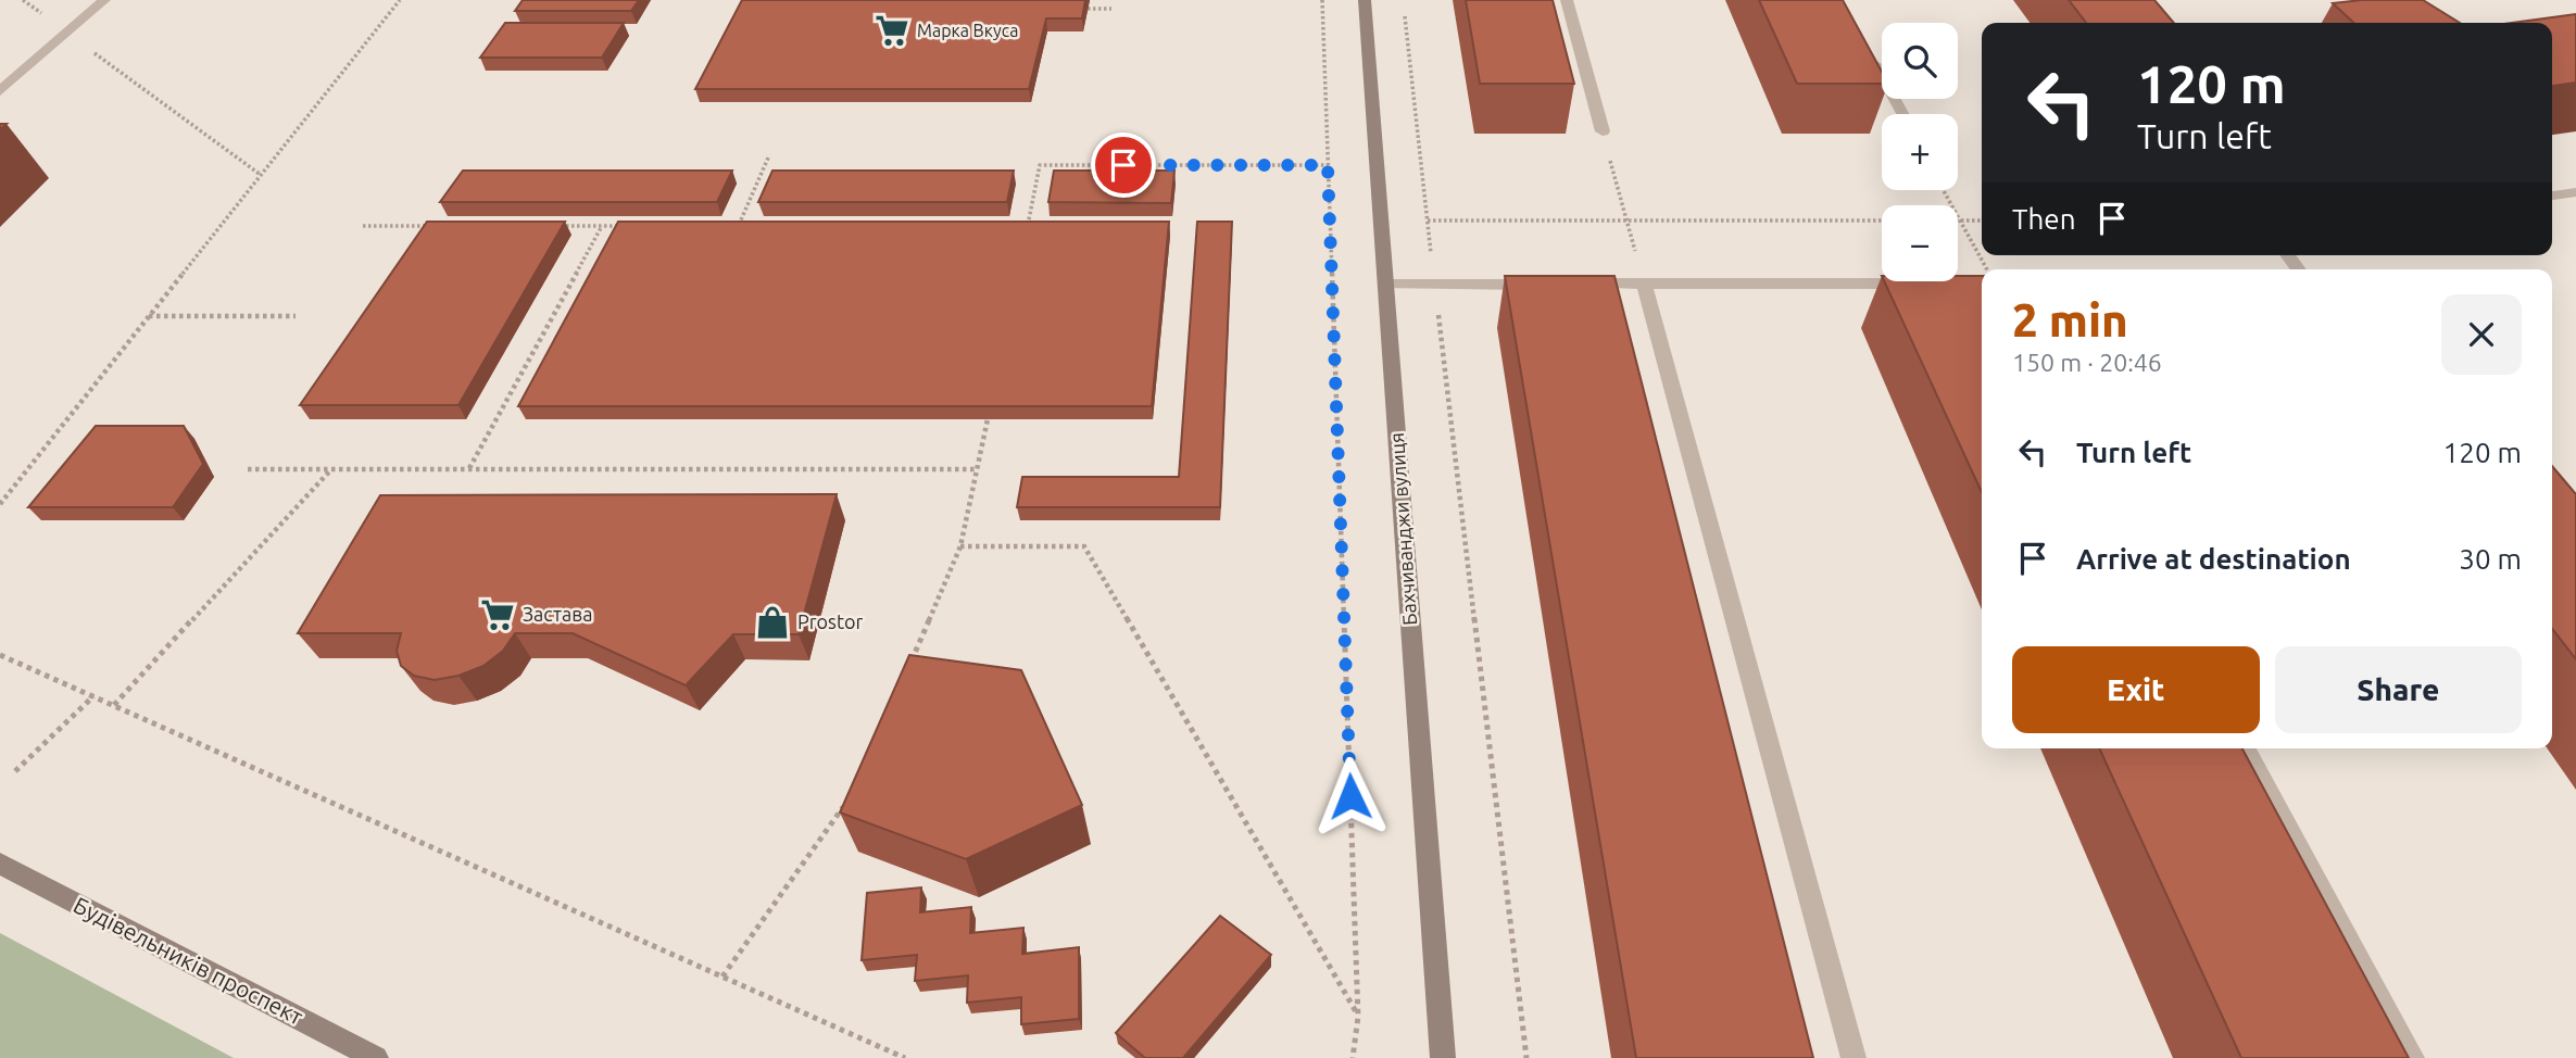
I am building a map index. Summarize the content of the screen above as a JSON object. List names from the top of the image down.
{
  "streets": {
    "street": ["Бахчиванджи вулиця", "Будівельників проспект"]
  },
  "places": {
    "supermarket": ["Марка Вкуса", "Застава"],
    "shop": ["Prostor"]
  },
  "page": {
    "map_buttons": ["+", "−"],
    "turn": ["120 m", "Turn left"],
    "then": "Then",
    "heading": ["2 min", "150 m · 20:46"],
    "list": [
      {
        "name": "Turn left",
        "value": "120 m"
      },
      {
        "name": "Arrive at destination",
        "value": "30 m"
      }
    ],
    "buttons": ["Exit", "Share"]
  }
}
